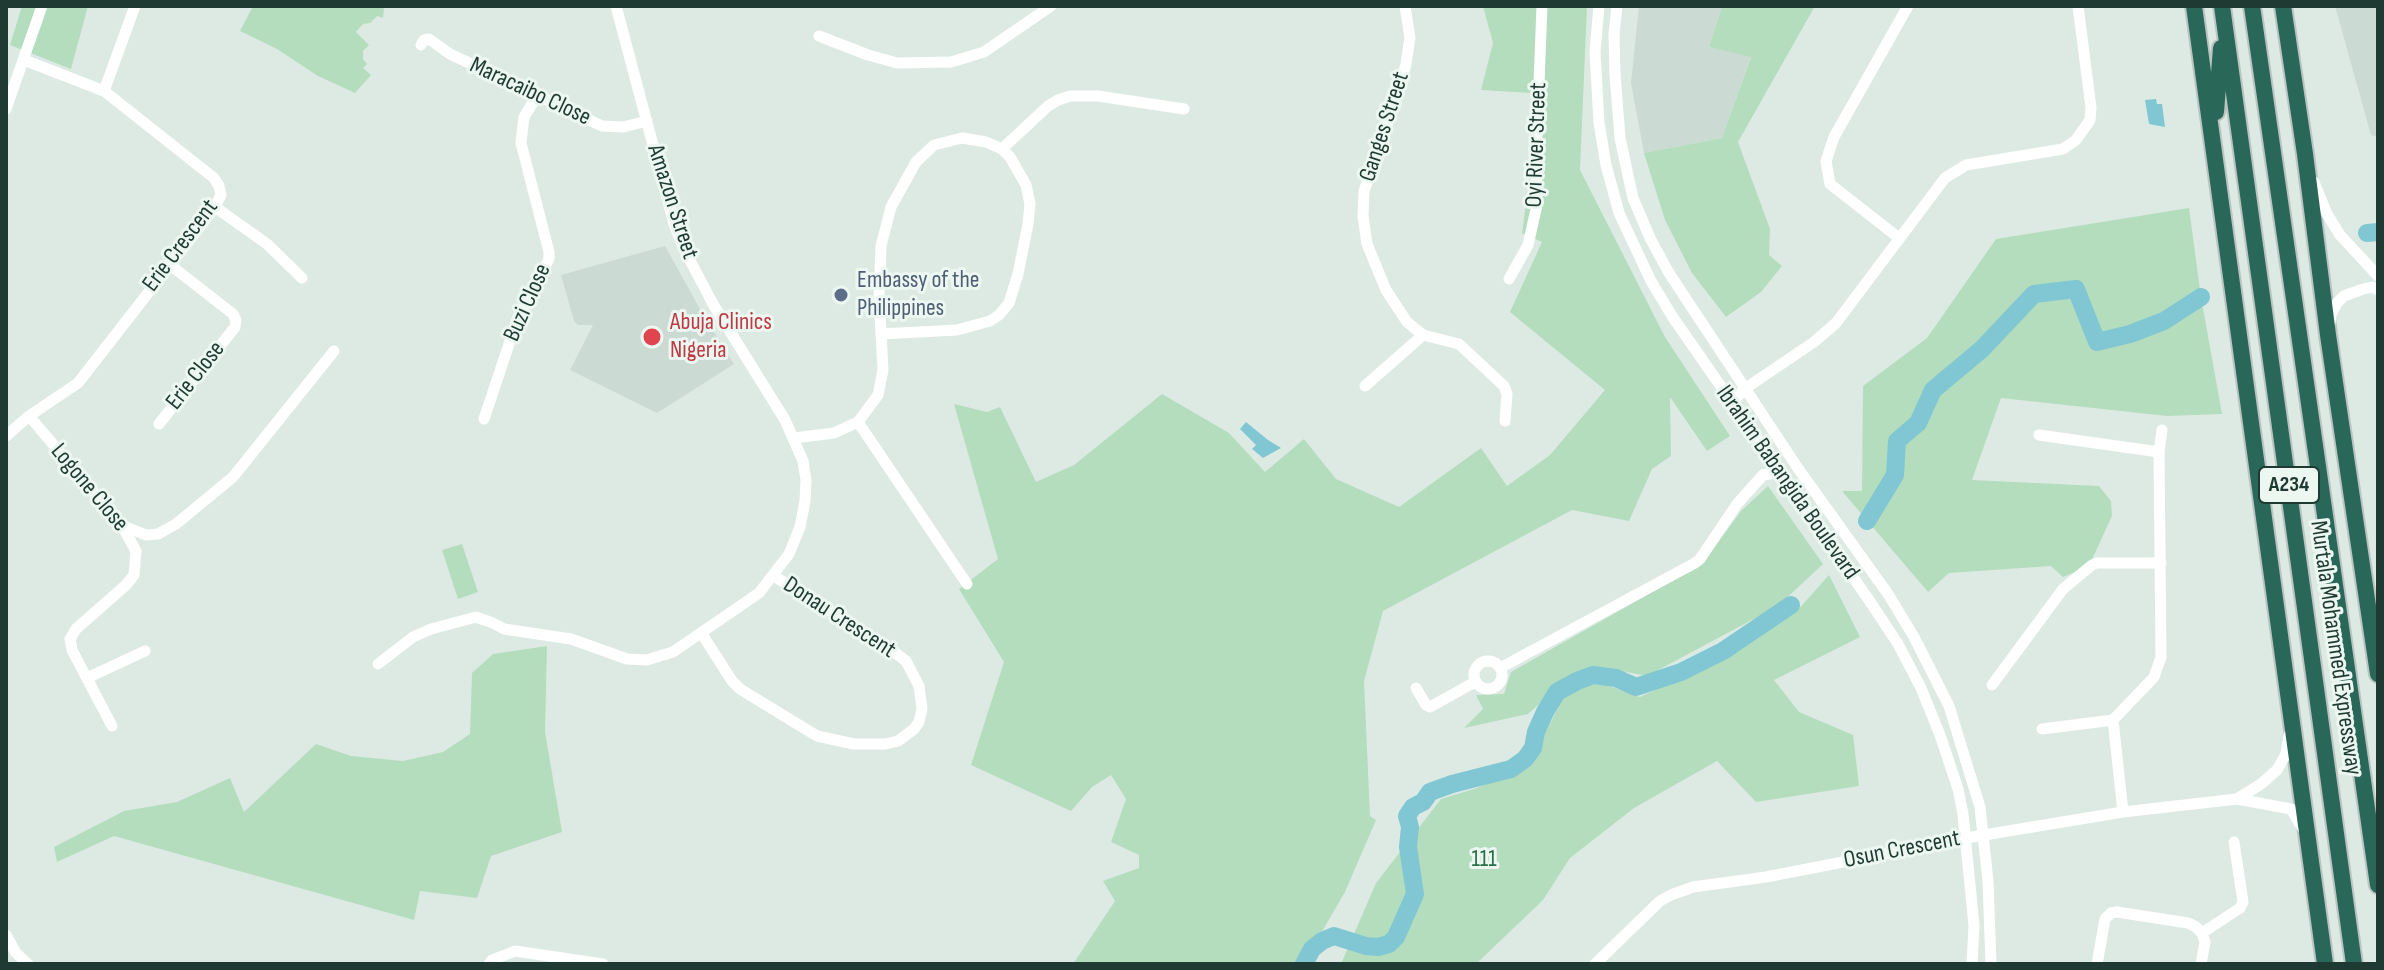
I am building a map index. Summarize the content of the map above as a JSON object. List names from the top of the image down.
{
  "streets": {
    "highway": ["A234", "Murtala Mohammed Expressway"],
    "street": [
      "Maracaibo Close",
      "Ganges Street",
      "Oyi River Street",
      "Amazon Street",
      "Erie Crescent",
      "Buzi Close",
      "Erie Close",
      "Ibrahim Babangida Boulevard",
      "Logone Close",
      "Donau Crescent",
      "Osun Crescent"
    ]
  },
  "crossings": [
    ["Maracaibo Close", "Amazon Street"],
    ["Maracaibo Close", "Buzi Close"],
    ["Amazon Street", "Donau Crescent"],
    ["Erie Crescent", "Erie Close"],
    ["Erie Crescent", "Logone Close"],
    ["Ibrahim Babangida Boulevard", "Osun Crescent"]
  ],
  "parks": ["111"],
  "places": ["Embassy of the Philippines", "Abuja Clinics Nigeria"]
}
